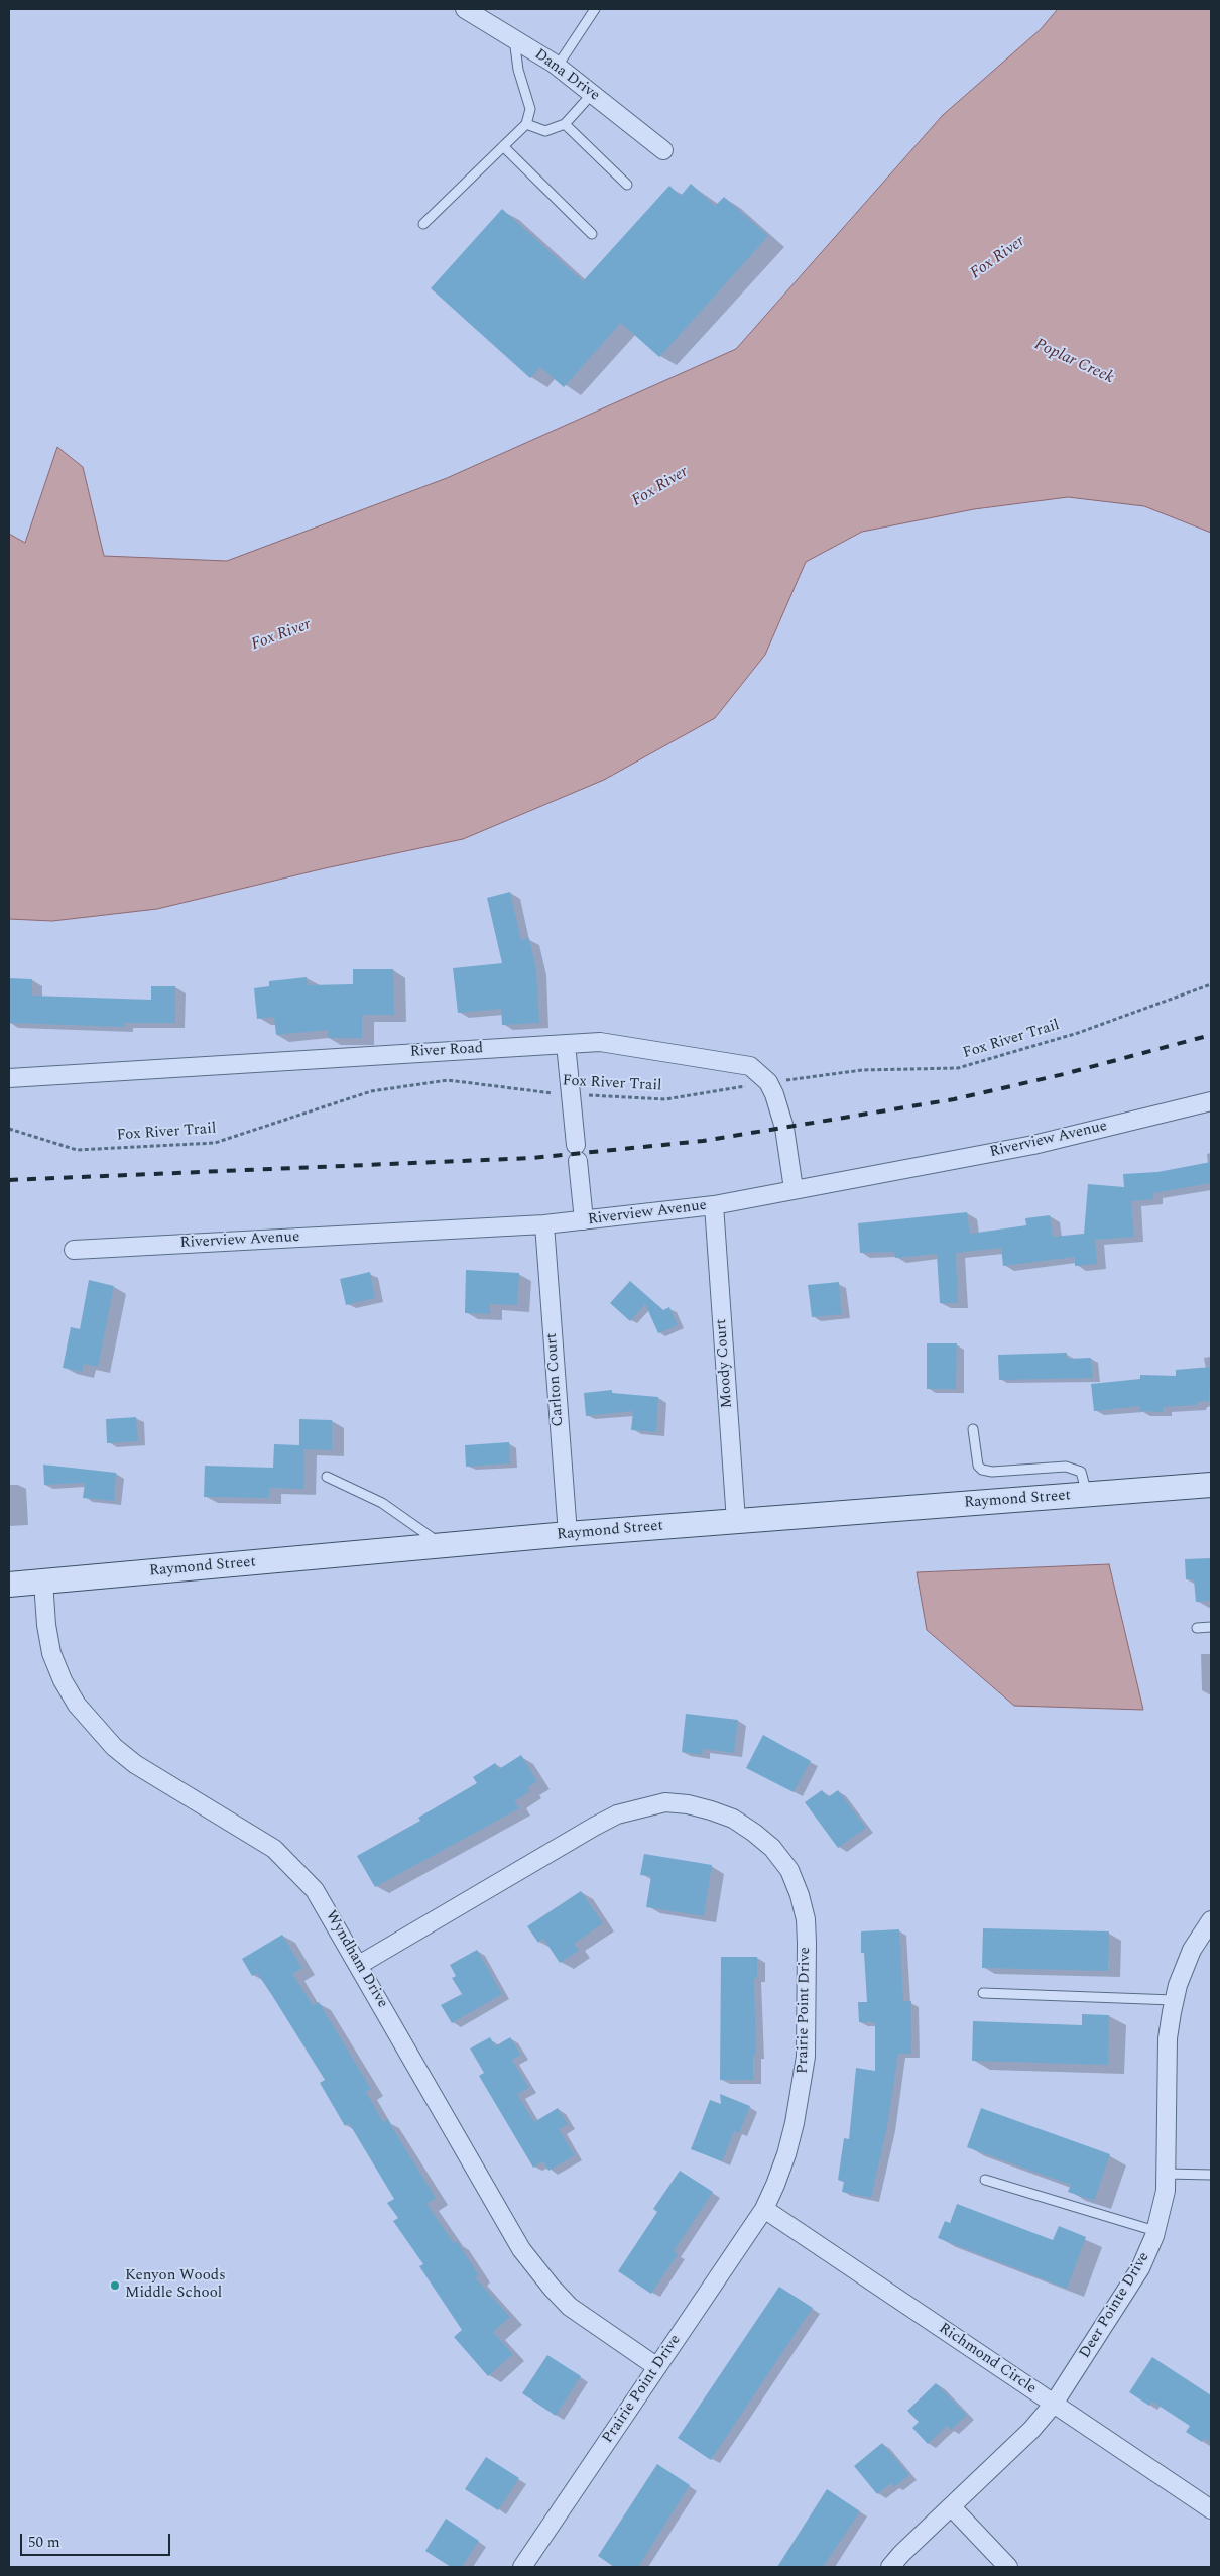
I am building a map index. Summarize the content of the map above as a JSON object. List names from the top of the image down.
{
  "streets": {
    "street": [
      "Dana Drive",
      "River Road",
      "Riverview Avenue",
      "Moody Court",
      "Carlton Court",
      "Raymond Street",
      "Wyndham Drive",
      "Prairie Point Drive",
      "Deer Pointe Drive",
      "Richmond Circle"
    ],
    "path": ["Fox River Trail"]
  },
  "crossings": [
    ["Fox River Trail", "River Road"],
    ["River Road", "Riverview Avenue"],
    ["Riverview Avenue", "Moody Court"],
    ["Riverview Avenue", "Carlton Court"],
    ["Moody Court", "Raymond Street"],
    ["Carlton Court", "Raymond Street"],
    ["Raymond Street", "Wyndham Drive"],
    ["Wyndham Drive", "Prairie Point Drive"],
    ["Prairie Point Drive", "Richmond Circle"],
    ["Deer Pointe Drive", "Richmond Circle"]
  ],
  "water": ["Fox River", "Poplar Creek"],
  "places": ["Kenyon Woods Middle School"],
  "scale_bar": "50 m"
}
